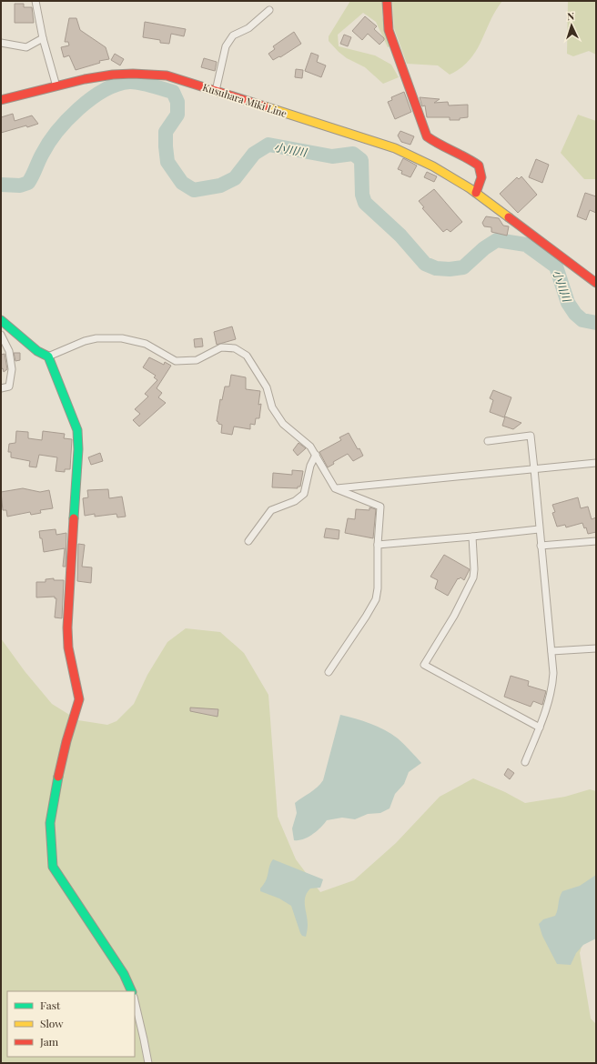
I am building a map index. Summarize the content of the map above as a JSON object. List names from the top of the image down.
{
  "streets": {
    "main road": ["Kusuhara Miki Line"]
  },
  "water": ["小川川"],
  "legend": ["Fast", "Slow", "Jam"],
  "north": "top"
}
